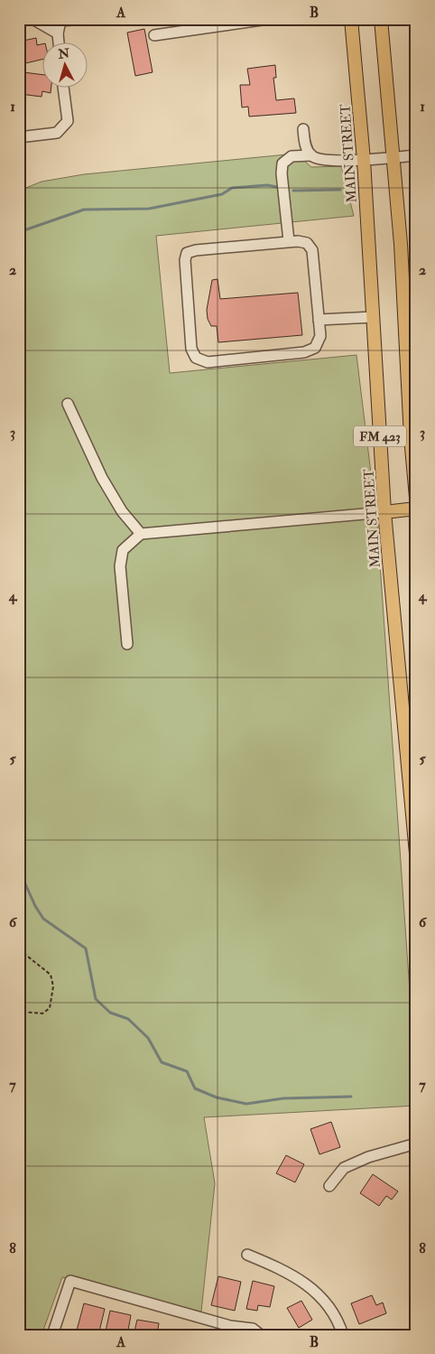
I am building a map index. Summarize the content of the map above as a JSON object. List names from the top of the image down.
{
  "streets": {
    "main road": ["MAIN STREET", "FM 423"]
  },
  "north": "top",
  "grid": {
    "columns": ["A", "B"],
    "rows": [
      "1",
      "2",
      "3",
      "4",
      "5",
      "6",
      "7",
      "8"
    ]
  }
}
